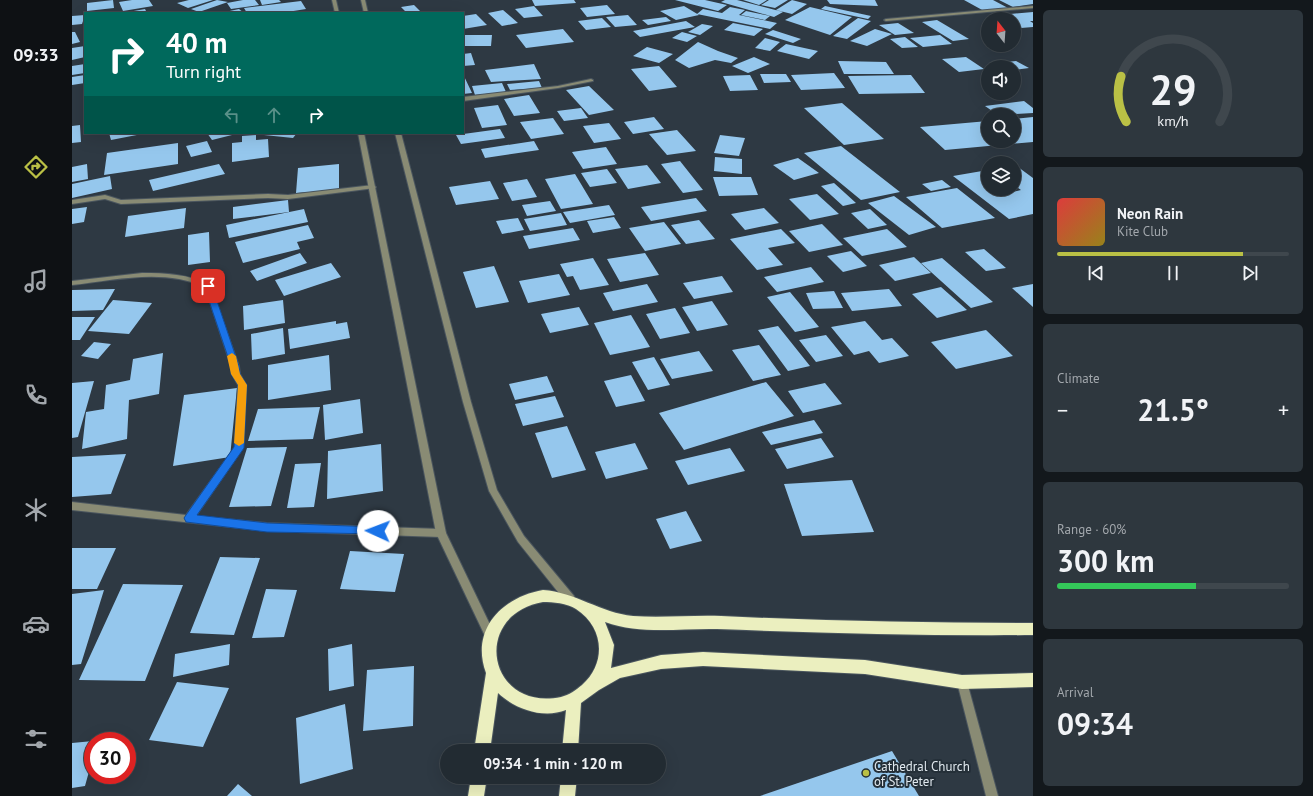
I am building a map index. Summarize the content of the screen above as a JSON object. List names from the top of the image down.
{
  "places": ["Cathedral Church of St. Peter"],
  "north": "top",
  "page": {
    "tabs": "09:33",
    "turn": ["40 m", "Turn right"],
    "song": ["Neon Rain", "Kite Club"],
    "tile": [
      "Climate",
      ["Range · 60%", "300 km"],
      ["Arrival", "09:34"]
    ],
    "heat": ["−", "21.5°", "+"],
    "limit": "30",
    "trip": "09:34 · 1 min · 120 m",
    "gauge": ["29", "km/h"]
  }
}
